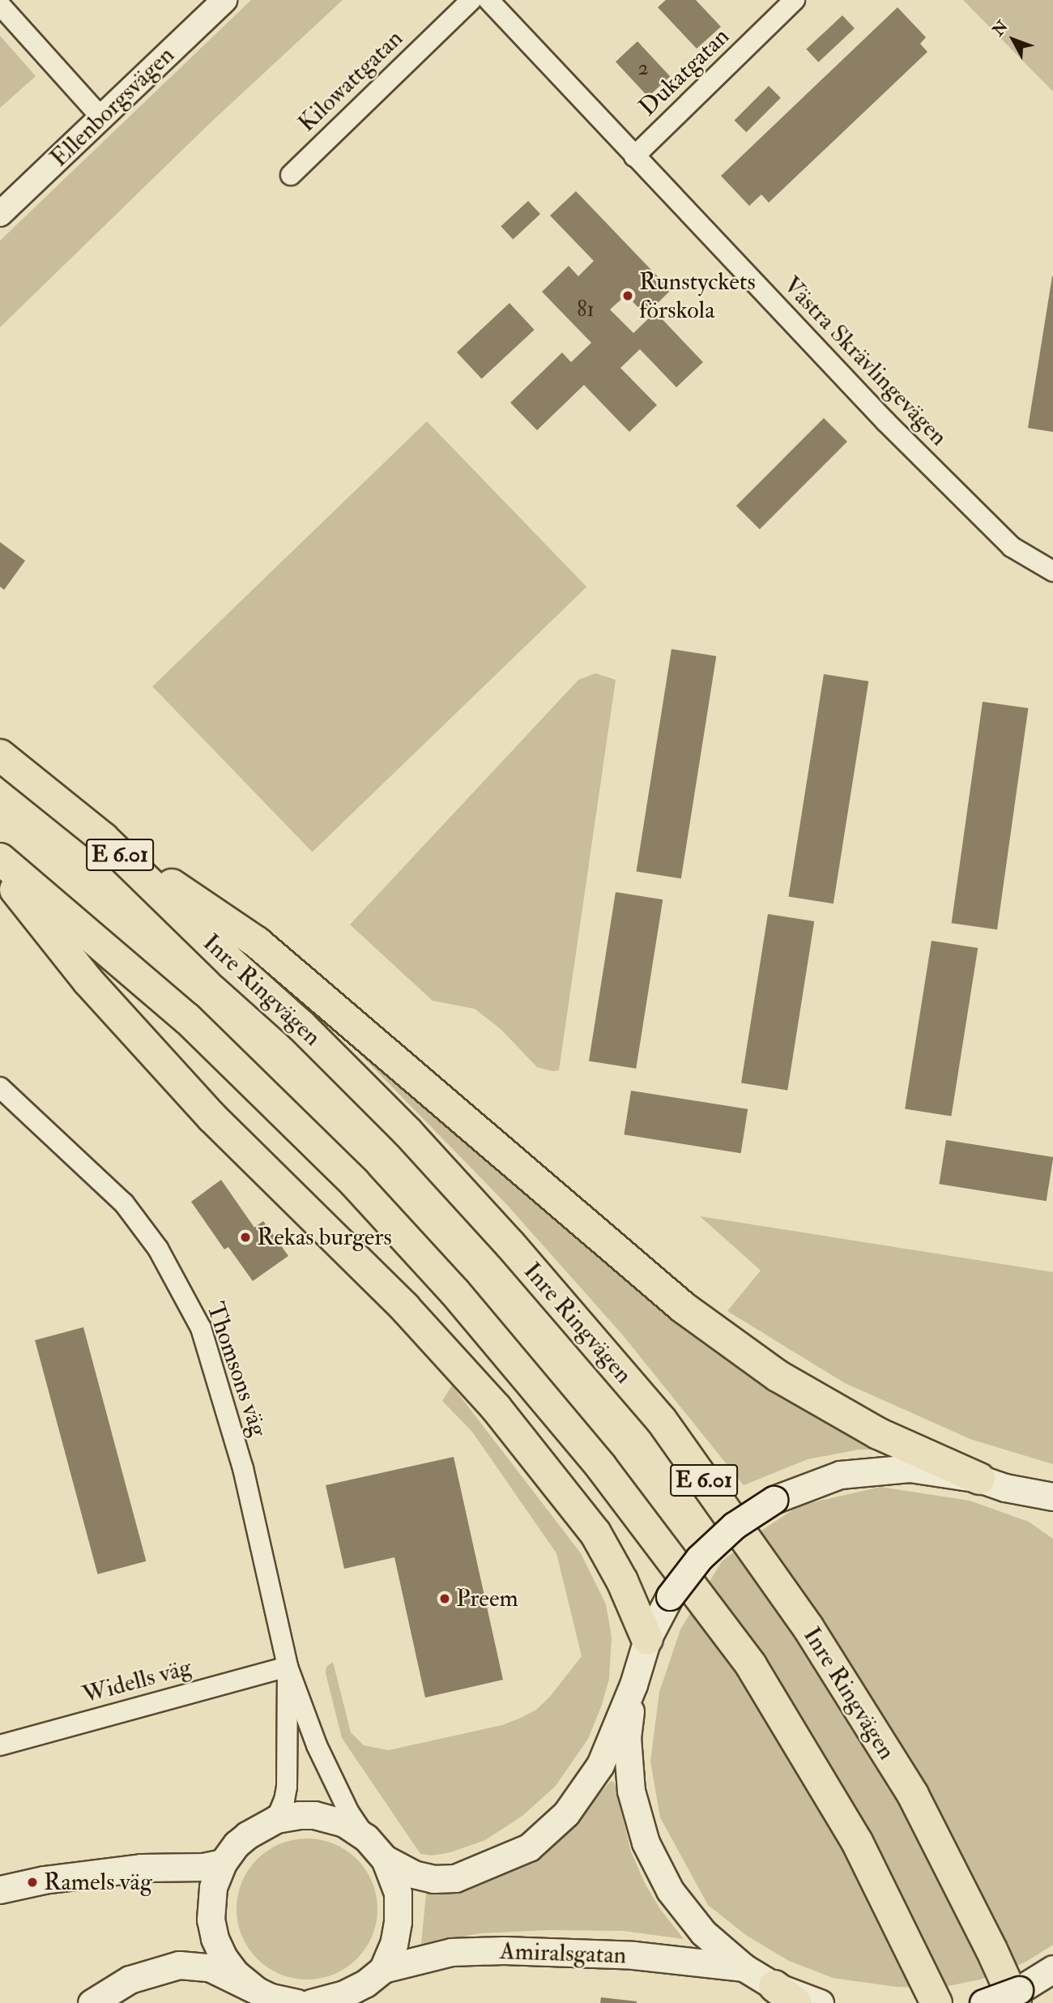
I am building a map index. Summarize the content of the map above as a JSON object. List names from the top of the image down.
{
  "streets": {
    "highway": ["E 6.01", "Inre Ringvägen"],
    "main road": ["Amiralsgatan"],
    "street": [
      "Dukatgatan",
      "Kilowattgatan",
      "Ellenborgsvägen",
      "Västra Skrävlingevägen",
      "Thomsons väg",
      "Widells väg"
    ]
  },
  "crossings": [
    ["Dukatgatan", "Västra Skrävlingevägen"],
    ["Thomsons väg", "Widells väg"],
    ["Thomsons väg", "Amiralsgatan"]
  ],
  "places": [
    "Runstyckets förskola",
    "Rekas burgers",
    "Preem",
    "Ramels väg"
  ],
  "house_numbers": ["2", "81"],
  "north": "top left"
}
